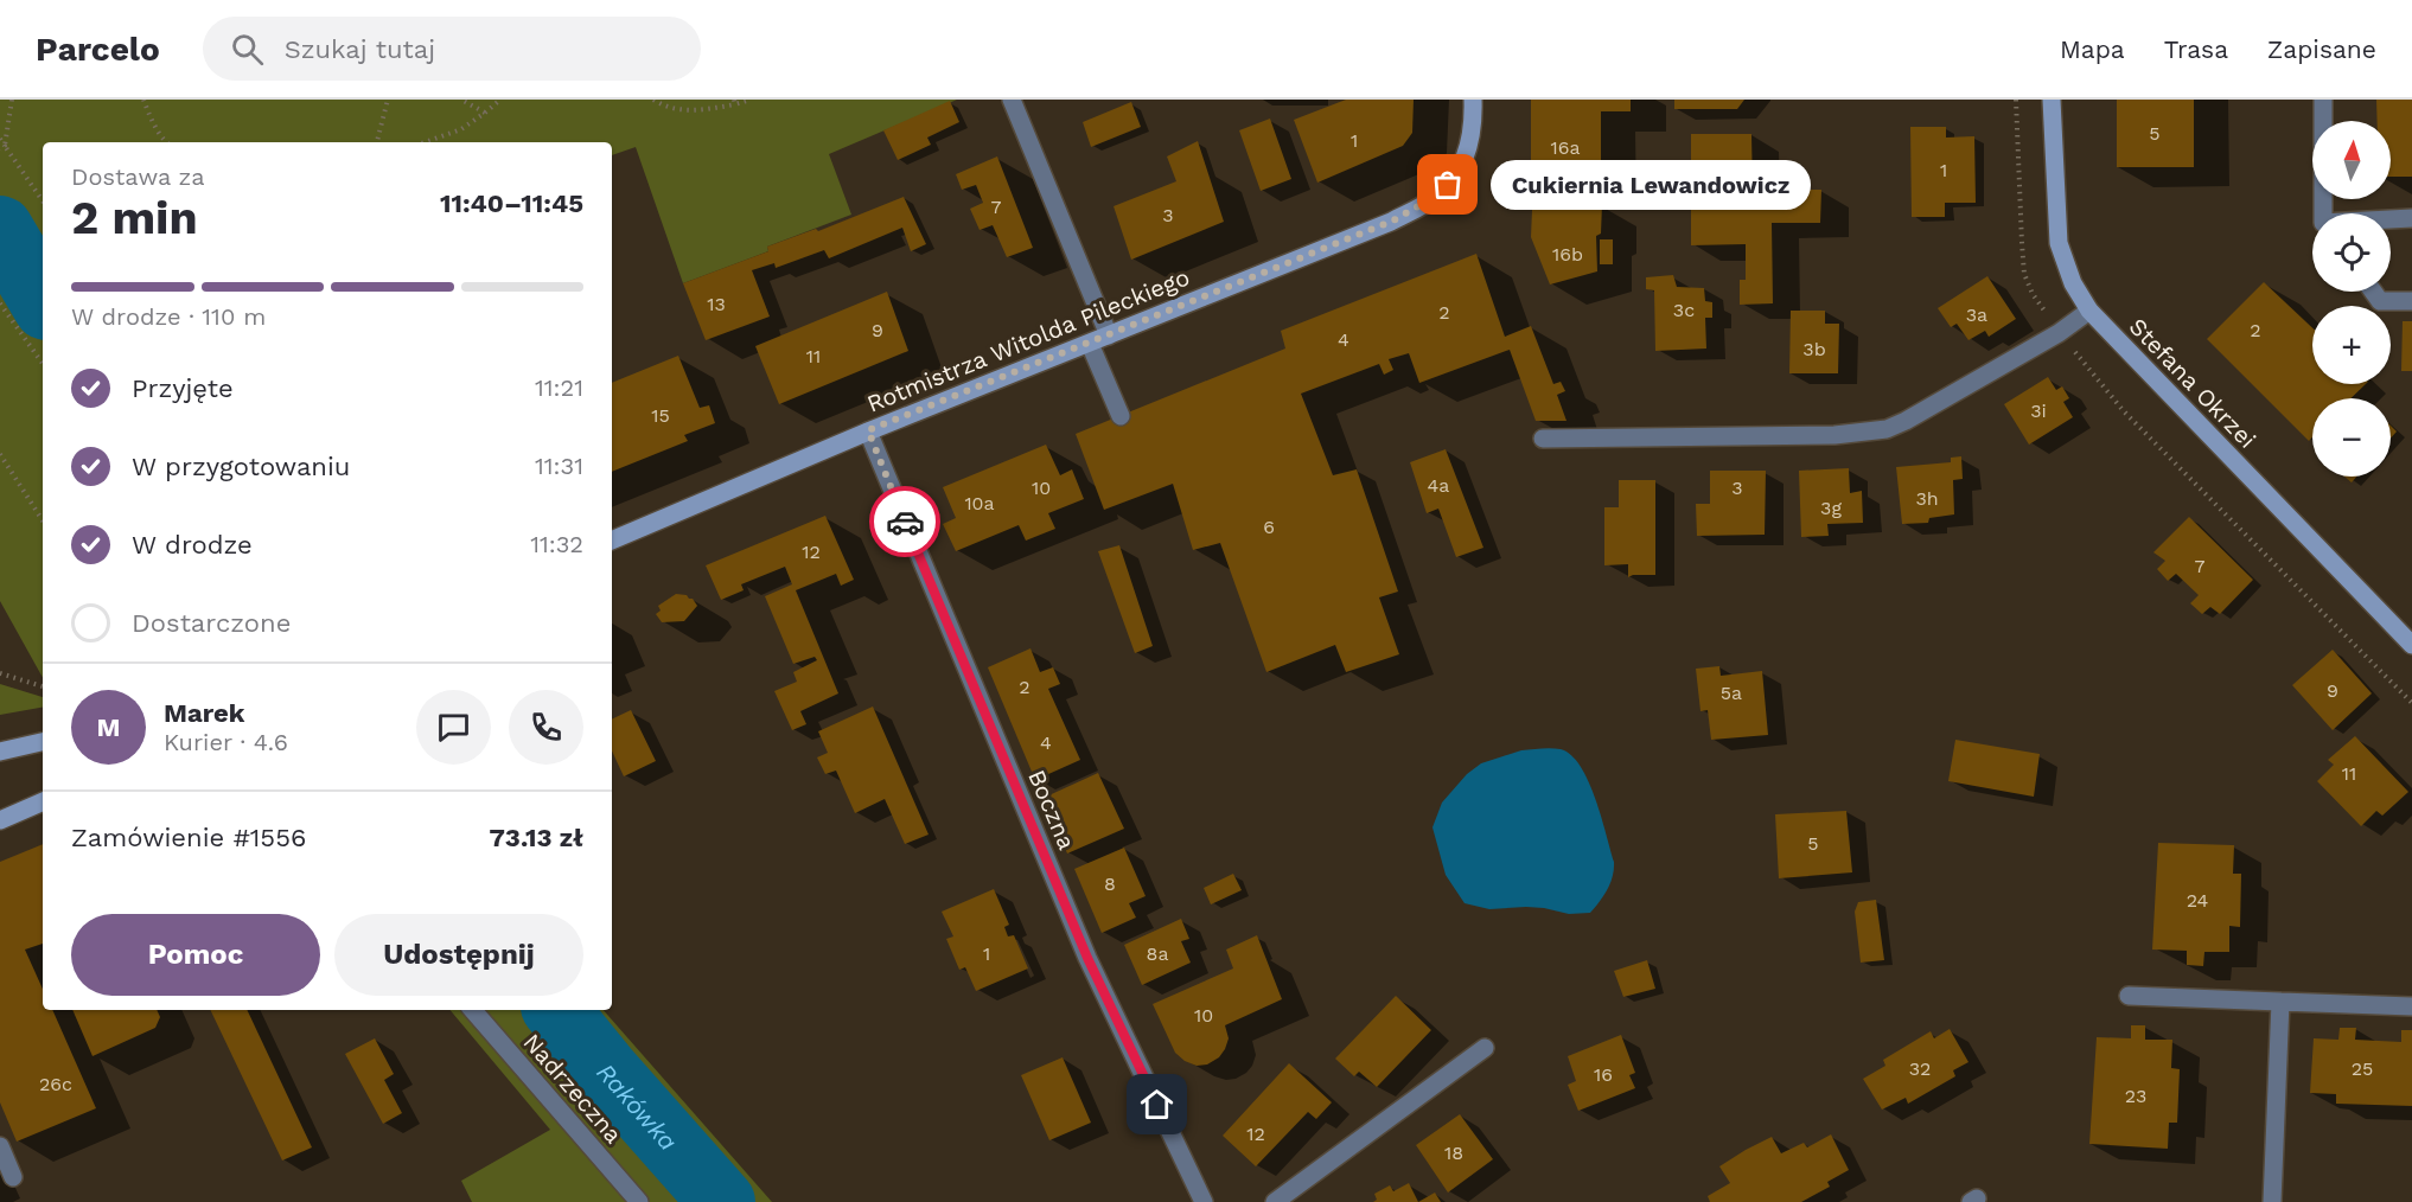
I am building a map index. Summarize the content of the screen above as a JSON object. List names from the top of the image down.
{
  "streets": {
    "street": [
      "Rotmistrza Witolda Pileckiego",
      "Stefana Okrzei",
      "Boczna",
      "Nadrzeczna"
    ]
  },
  "crossings": [
    ["Rotmistrza Witolda Pileckiego", "Boczna"]
  ],
  "water": ["Rakówka"],
  "places": ["Cukiernia Lewandowicz"],
  "house_numbers": [
    "5",
    "1",
    "16a",
    "1",
    "7",
    "3",
    "16b",
    "13",
    "3c",
    "2",
    "3a",
    "9",
    "2",
    "4",
    "3b",
    "11",
    "3i",
    "15",
    "4a",
    "10",
    "3",
    "3h",
    "10a",
    "3g",
    "6",
    "12",
    "7",
    "2",
    "9",
    "5a",
    "4",
    "11",
    "5",
    "8",
    "24",
    "1",
    "8a",
    "10",
    "32",
    "25",
    "16",
    "26c",
    "23",
    "12",
    "18"
  ],
  "north": "top",
  "page": {
    "header": "Parcelo",
    "search": "Szukaj tutaj",
    "nav": ["Mapa", "Trasa", "Zapisane"],
    "map_buttons": ["+", "−"],
    "heading": ["2 min", "Dostawa za", "11:40–11:45"],
    "panel": [
      "Marek",
      "Kurier · 4.6",
      "Zamówienie #1556",
      "73.13 zł"
    ],
    "bubble": "Cukiernia Lewandowicz",
    "bar": "W drodze · 110 m",
    "list": [
      ["Przyjęte", "11:21"],
      ["W przygotowaniu", "11:31"],
      ["W drodze", "11:32"],
      "Dostarczone"
    ],
    "round": "M",
    "buttons": ["Pomoc", "Udostępnij"]
  }
}
